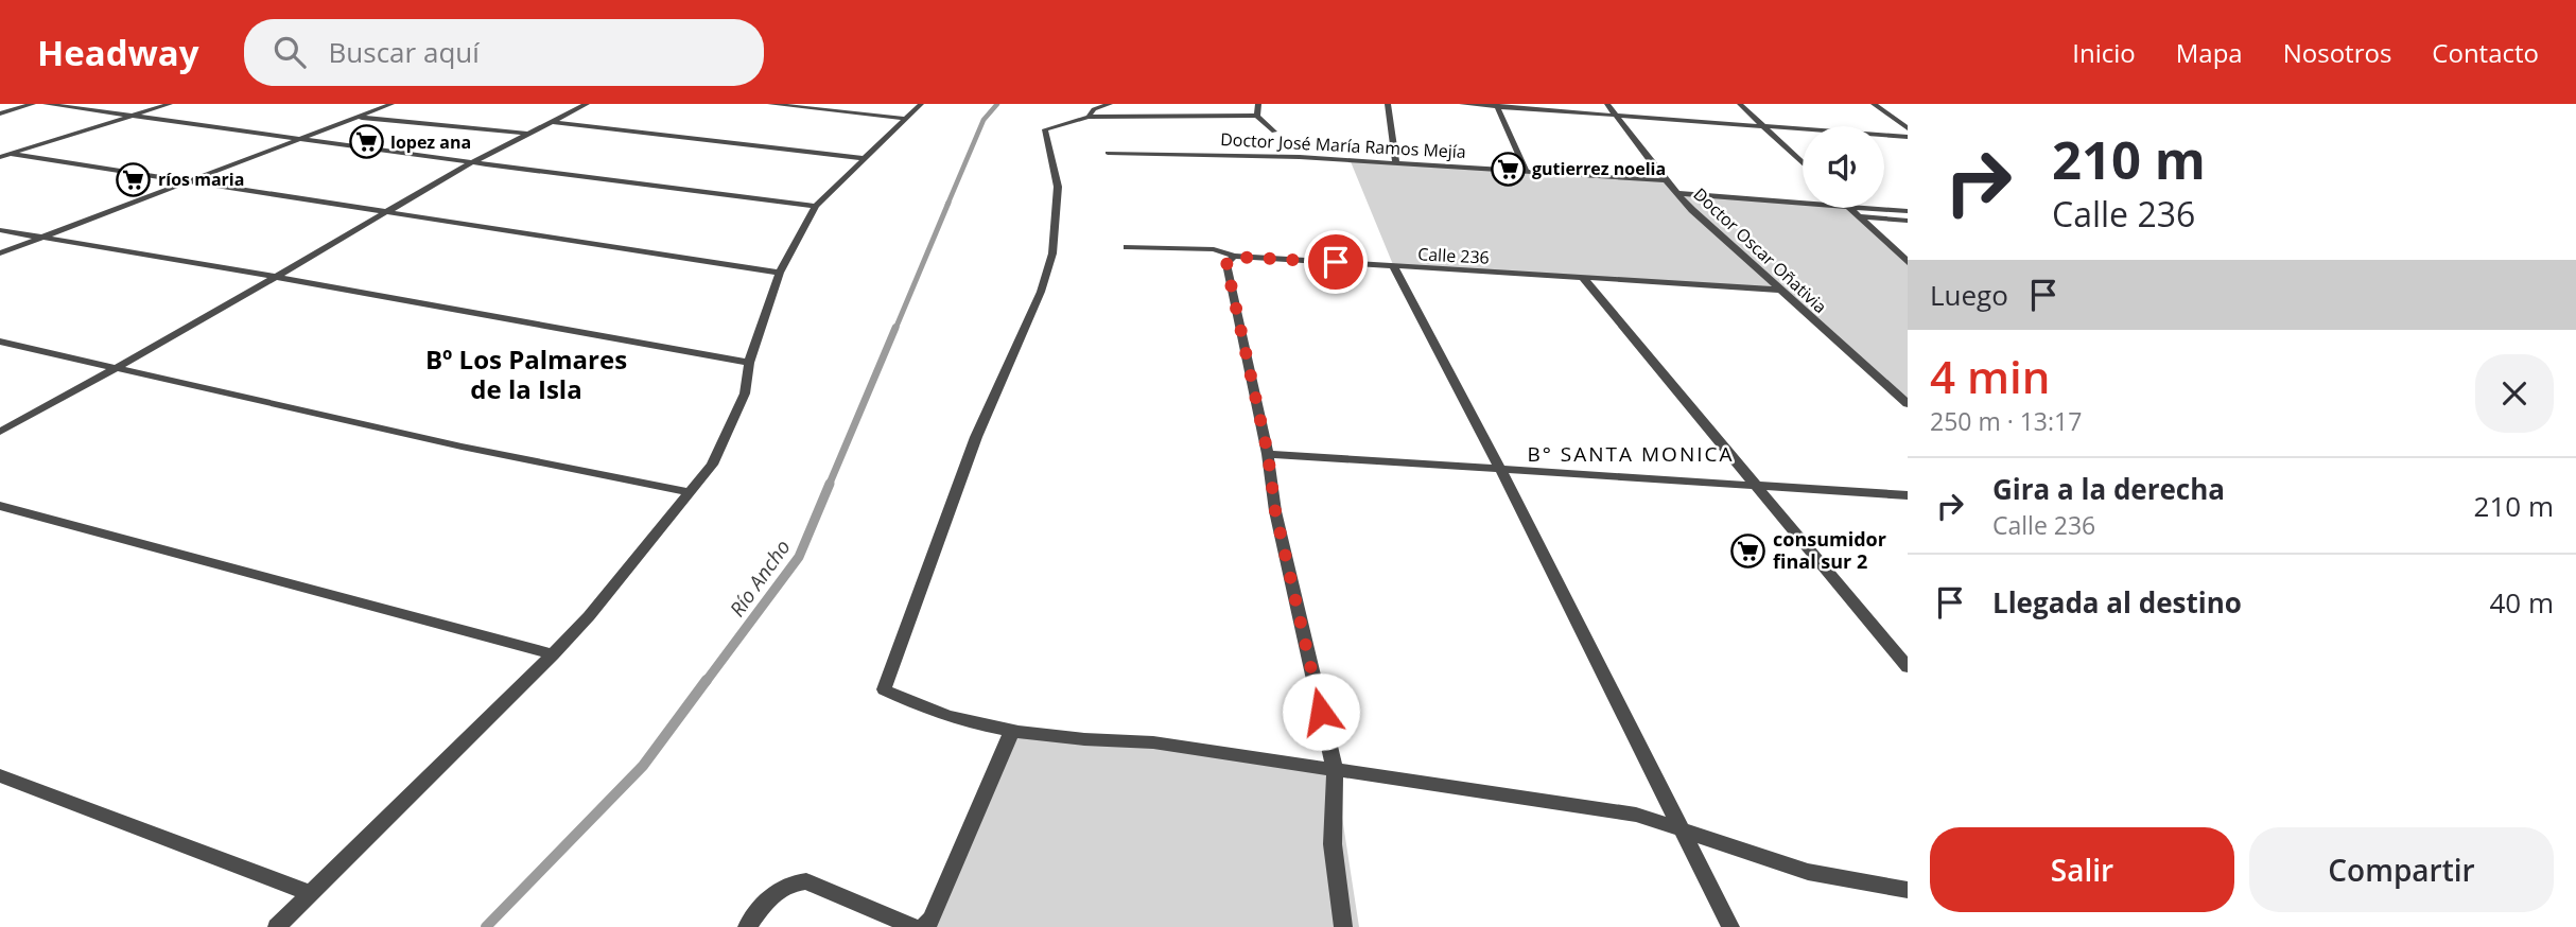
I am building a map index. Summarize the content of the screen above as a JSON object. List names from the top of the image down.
{
  "streets": {
    "street": ["Doctor José María Ramos Mejía", "Doctor Oscar Oñativia", "Calle 236"]
  },
  "crossings": [
    ["Doctor José María Ramos Mejía", "Doctor Oscar Oñativia"],
    ["Doctor Oscar Oñativia", "Calle 236"]
  ],
  "districts": ["Bº Los Palmares de la Isla", "B° SANTA MONICA"],
  "water": ["Río Ancho"],
  "places": {
    "supermarket": [
      "lopez ana",
      "gutierrez noelia",
      "ríos maria",
      "consumidor final sur 2"
    ]
  },
  "page": {
    "header": "Headway",
    "search": "Buscar aquí",
    "nav": [
      "Inicio",
      "Mapa",
      "Nosotros",
      "Contacto"
    ],
    "turn": ["210 m", "Calle 236"],
    "then": "Luego",
    "heading": ["4 min", "250 m · 13:17"],
    "list": [
      {
        "name": "Gira a la derecha",
        "note": "Calle 236",
        "value": "210 m"
      },
      {
        "name": "Llegada al destino",
        "value": "40 m"
      }
    ],
    "buttons": ["Salir", "Compartir"]
  }
}
